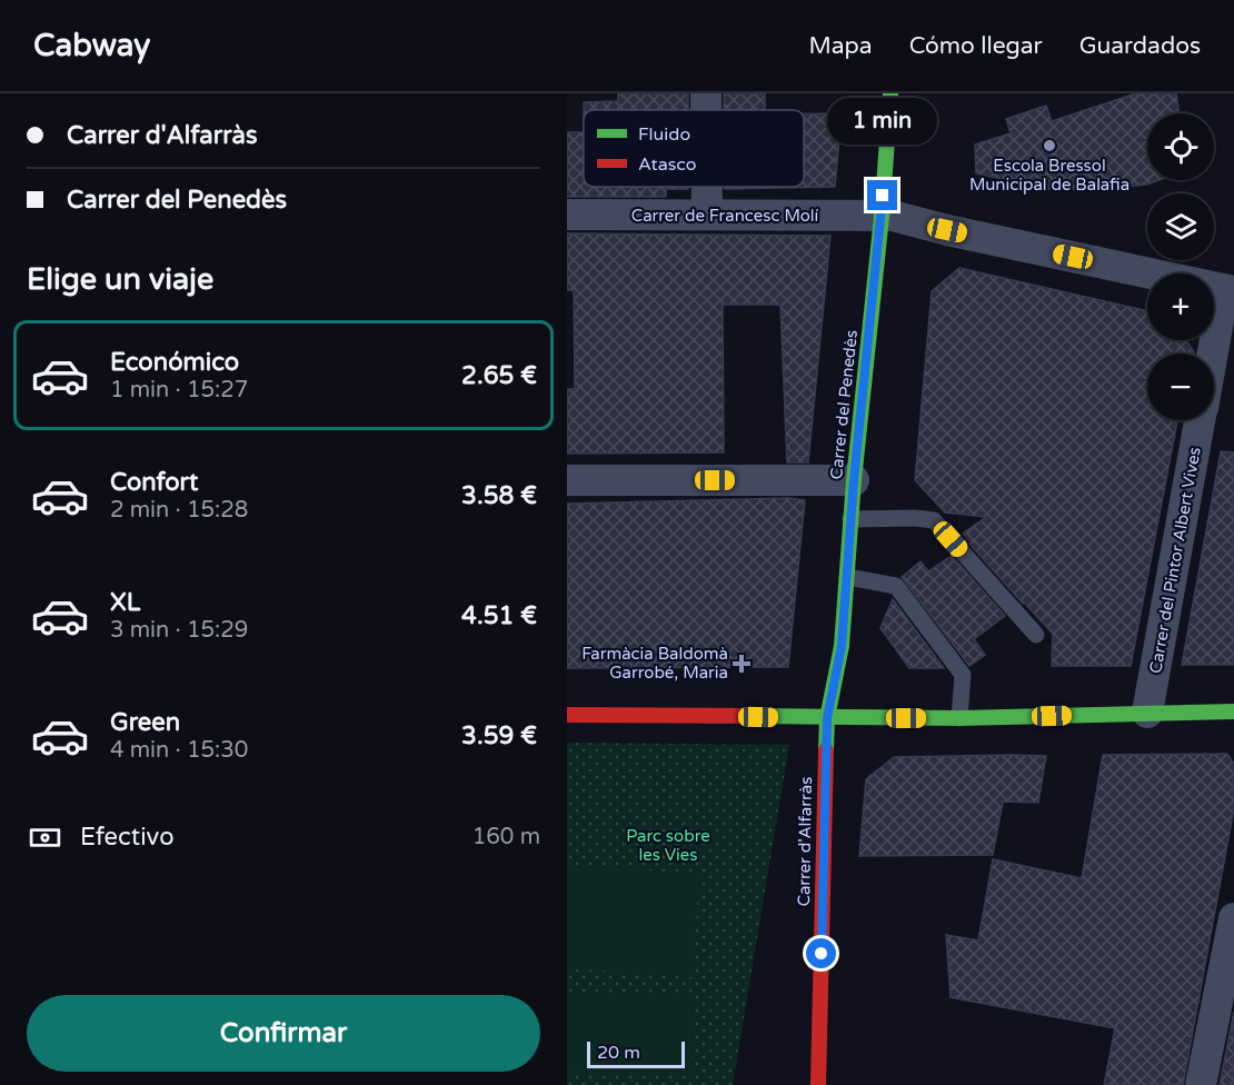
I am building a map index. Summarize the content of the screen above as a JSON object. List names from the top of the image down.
{
  "streets": {
    "street": [
      "Carrer de Francesc Molí",
      "Carrer del Penedès",
      "Carrer del Pintor Albert Vives",
      "Carrer d'Alfarràs"
    ]
  },
  "crossings": [
    ["Carrer de Francesc Molí", "Carrer del Penedès"],
    ["Carrer de Francesc Molí", "Carrer del Pintor Albert Vives"],
    ["Carrer del Penedès", "Carrer d'Alfarràs"]
  ],
  "parks": ["Parc sobre les Vies"],
  "places": {
    "other": ["Escola Bressol Municipal de Balafia"],
    "health": ["Farmàcia Baldomà Garrobé, Maria"]
  },
  "legend": ["Fluido", "Atasco"],
  "scale_bar": "20 m",
  "page": {
    "header": "Cabway",
    "nav": ["Mapa", "Cómo llegar", "Guardados"],
    "banner": ["Carrer d'Alfarràs", "Carrer del Penedès"],
    "bubble": "1 min",
    "map_buttons": ["+", "−"],
    "heading": "Elige un viaje",
    "list": [
      {
        "name": "Económico",
        "note": "1 min · 15:27",
        "value": "2.65 €"
      },
      {
        "name": "Confort",
        "note": "2 min · 15:28",
        "value": "3.58 €"
      },
      {
        "name": "XL",
        "note": "3 min · 15:29",
        "value": "4.51 €"
      },
      {
        "name": "Green",
        "note": "4 min · 15:30",
        "value": "3.59 €"
      }
    ],
    "pay": ["Efectivo", "160 m"],
    "buttons": "Confirmar",
    "scale": "20 m"
  }
}
